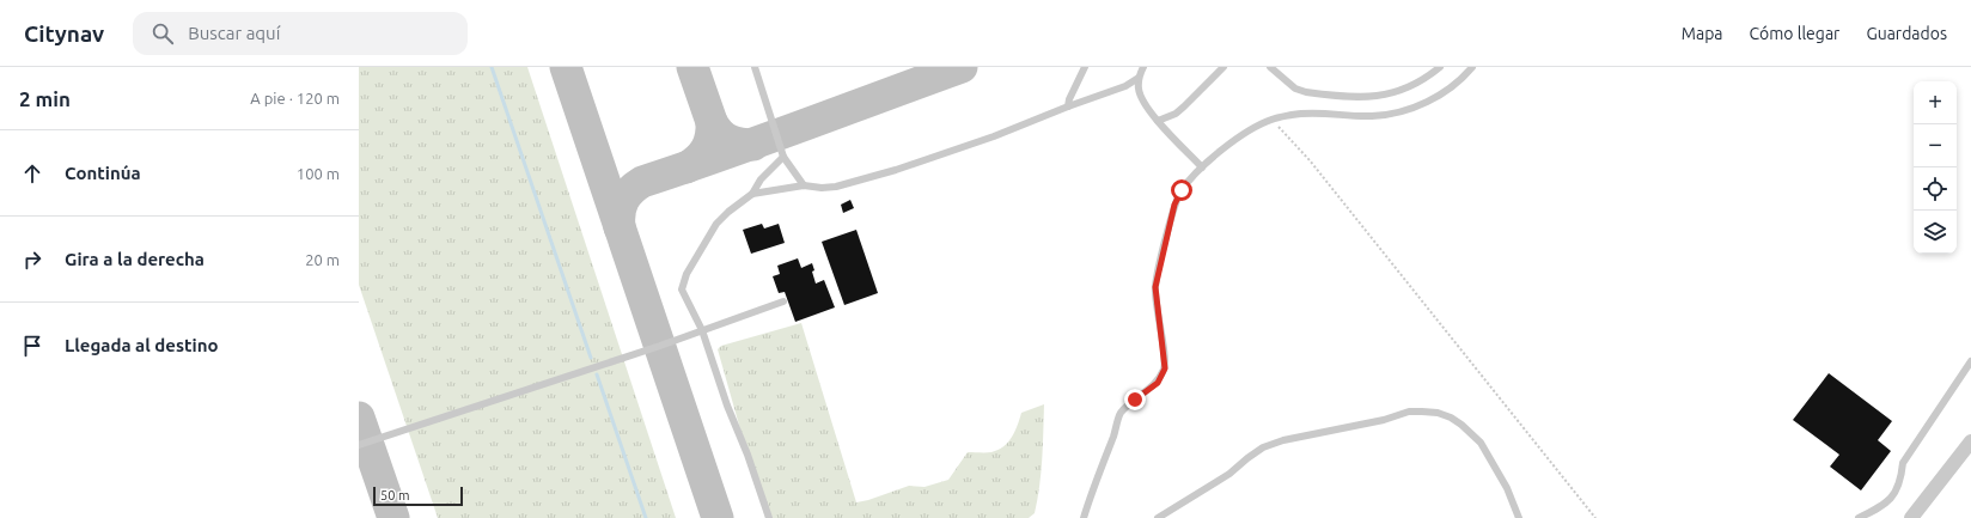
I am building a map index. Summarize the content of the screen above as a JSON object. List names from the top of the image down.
{
  "scale_bar": "50 m",
  "page": {
    "header": "Citynav",
    "search": "Buscar aquí",
    "nav": ["Mapa", "Cómo llegar", "Guardados"],
    "heading": ["2 min", "A pie · 120 m"],
    "map_buttons": ["+", "−"],
    "list": [
      ["Continúa", "100 m"],
      ["Gira a la derecha", "20 m"],
      "Llegada al destino"
    ],
    "scale": "50 m"
  }
}
